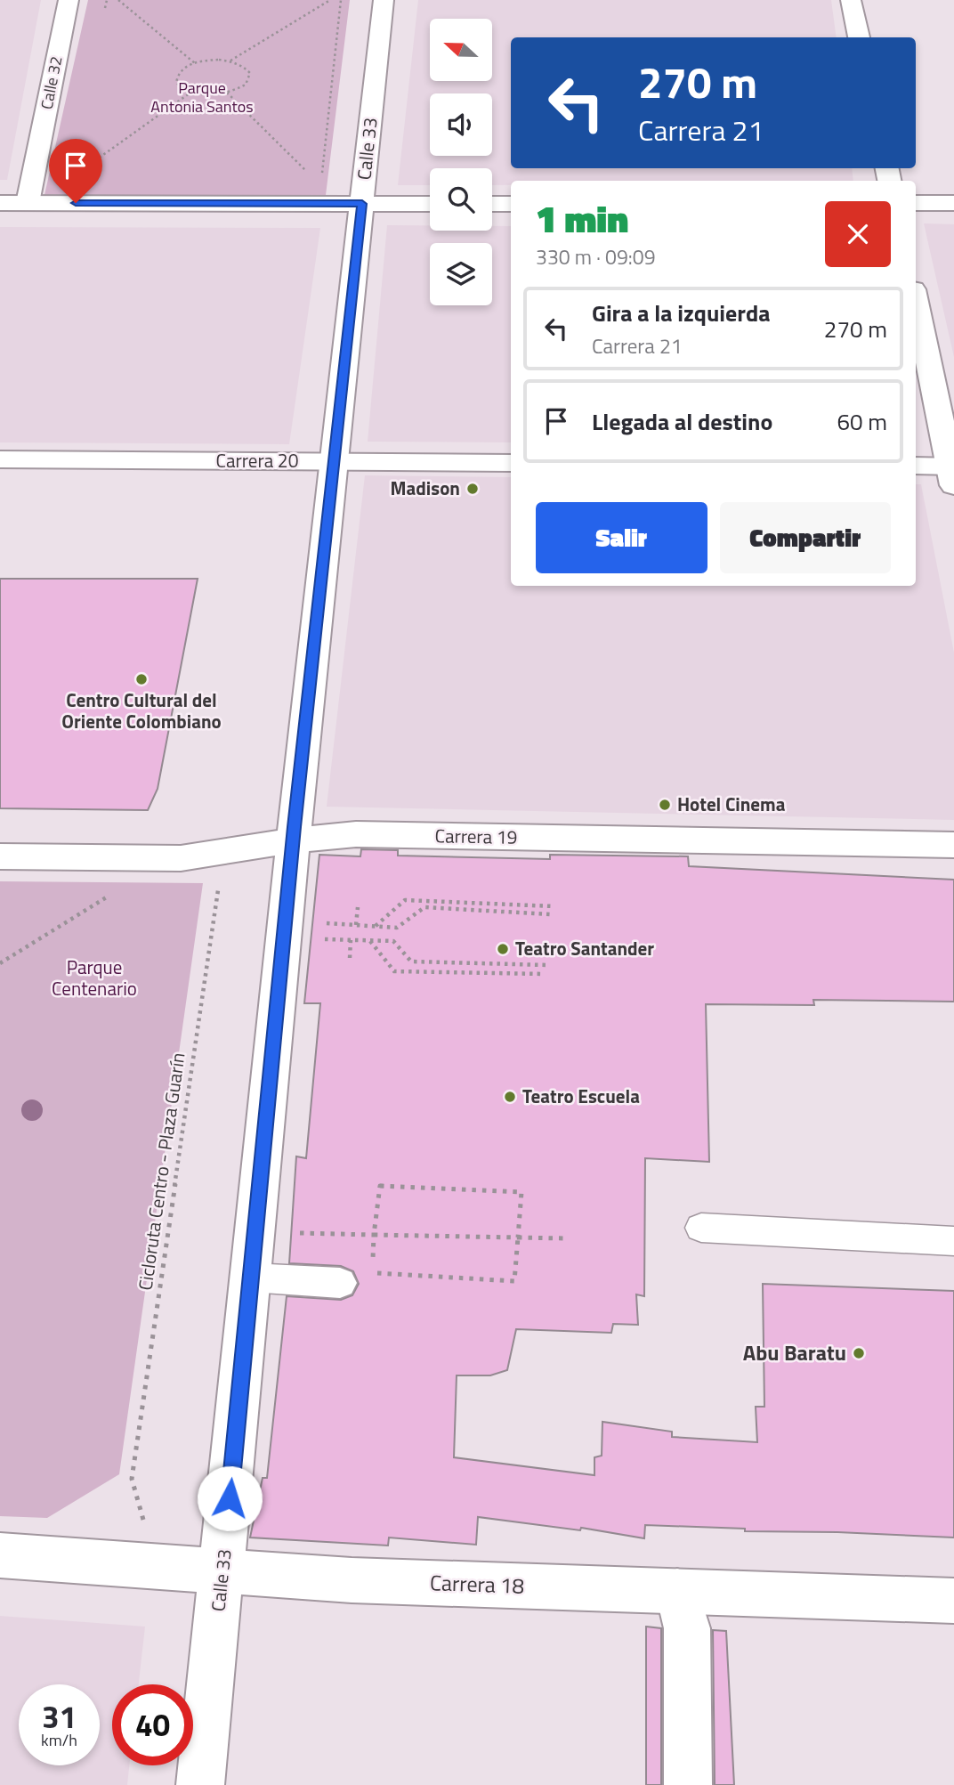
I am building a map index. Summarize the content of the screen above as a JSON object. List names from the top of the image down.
{
  "streets": {
    "street": [
      "Calle 32",
      "Calle 33",
      "Carrera 20",
      "Carrera 19",
      "Carrera 18"
    ],
    "path": ["Cicloruta Centro - Plaza Guarín"]
  },
  "crossings": [
    ["Calle 33", "Carrera 20"],
    ["Calle 33", "Carrera 19"],
    ["Calle 33", "Carrera 18"]
  ],
  "parks": ["Parque Antonia Santos", "Parque Centenario"],
  "places": [
    "Madison",
    "Centro Cultural del Oriente Colombiano",
    "Hotel Cinema",
    "Teatro Santander",
    "Teatro Escuela",
    "Abu Baratu"
  ],
  "north": "left",
  "page": {
    "turn": ["270 m", "Carrera 21"],
    "heading": ["1 min", "330 m · 09:09"],
    "list": [
      {
        "name": "Gira a la izquierda",
        "note": "Carrera 21",
        "value": "270 m"
      },
      {
        "name": "Llegada al destino",
        "value": "60 m"
      }
    ],
    "buttons": ["Salir", "Compartir"],
    "speed": "31 km/h",
    "limit": "40"
  }
}
